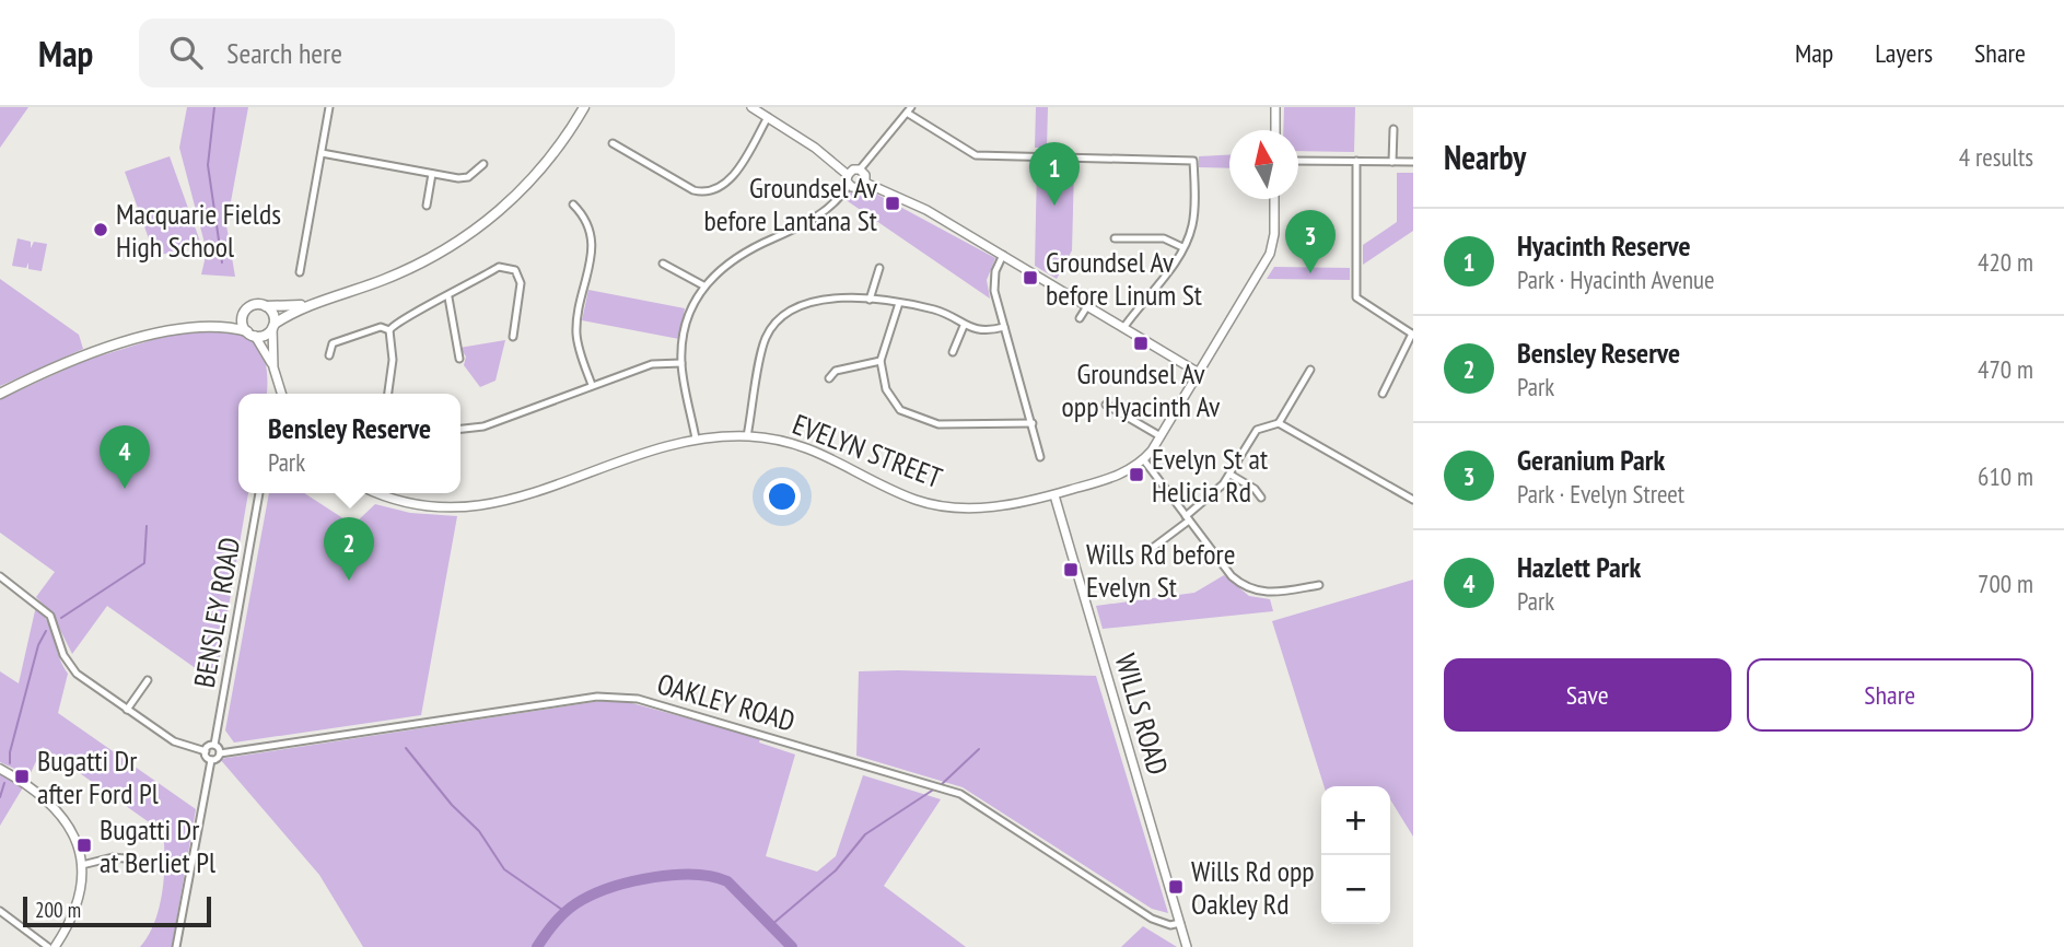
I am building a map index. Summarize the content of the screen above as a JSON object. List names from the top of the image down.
{
  "streets": {
    "street": [
      "EVELYN STREET",
      "BENSLEY ROAD",
      "OAKLEY ROAD",
      "WILLS ROAD"
    ]
  },
  "crossings": [
    ["EVELYN STREET", "WILLS ROAD"],
    ["OAKLEY ROAD", "WILLS ROAD"]
  ],
  "places": {
    "transit": [
      "Groundsel Av before Lantana St",
      "Groundsel Av before Linum St",
      "Groundsel Av opp Hyacinth Av",
      "Evelyn St at Helicia Rd",
      "Wills Rd before Evelyn St",
      "Bugatti Dr after Ford Pl",
      "Bugatti Dr at Berliet Pl",
      "Wills Rd opp Oakley Rd"
    ],
    "other": ["Macquarie Fields High School"]
  },
  "scale_bar": "200 m",
  "north": "top",
  "page": {
    "header": "Map",
    "search": "Search here",
    "nav": ["Map", "Layers", "Share"],
    "heading": ["Nearby", "4 results"],
    "pins": [
      "1",
      "3",
      "4",
      "2"
    ],
    "list": [
      {
        "mark": "1",
        "name": "Hyacinth Reserve",
        "note": "Park · Hyacinth Avenue",
        "value": "420 m"
      },
      {
        "mark": "2",
        "name": "Bensley Reserve",
        "note": "Park",
        "value": "470 m"
      },
      {
        "mark": "3",
        "name": "Geranium Park",
        "note": "Park · Evelyn Street",
        "value": "610 m"
      },
      {
        "mark": "4",
        "name": "Hazlett Park",
        "note": "Park",
        "value": "700 m"
      }
    ],
    "popup": ["Bensley Reserve", "Park"],
    "buttons": ["Save", "Share"],
    "map_buttons": ["+", "−"],
    "scale": "200 m"
  }
}
